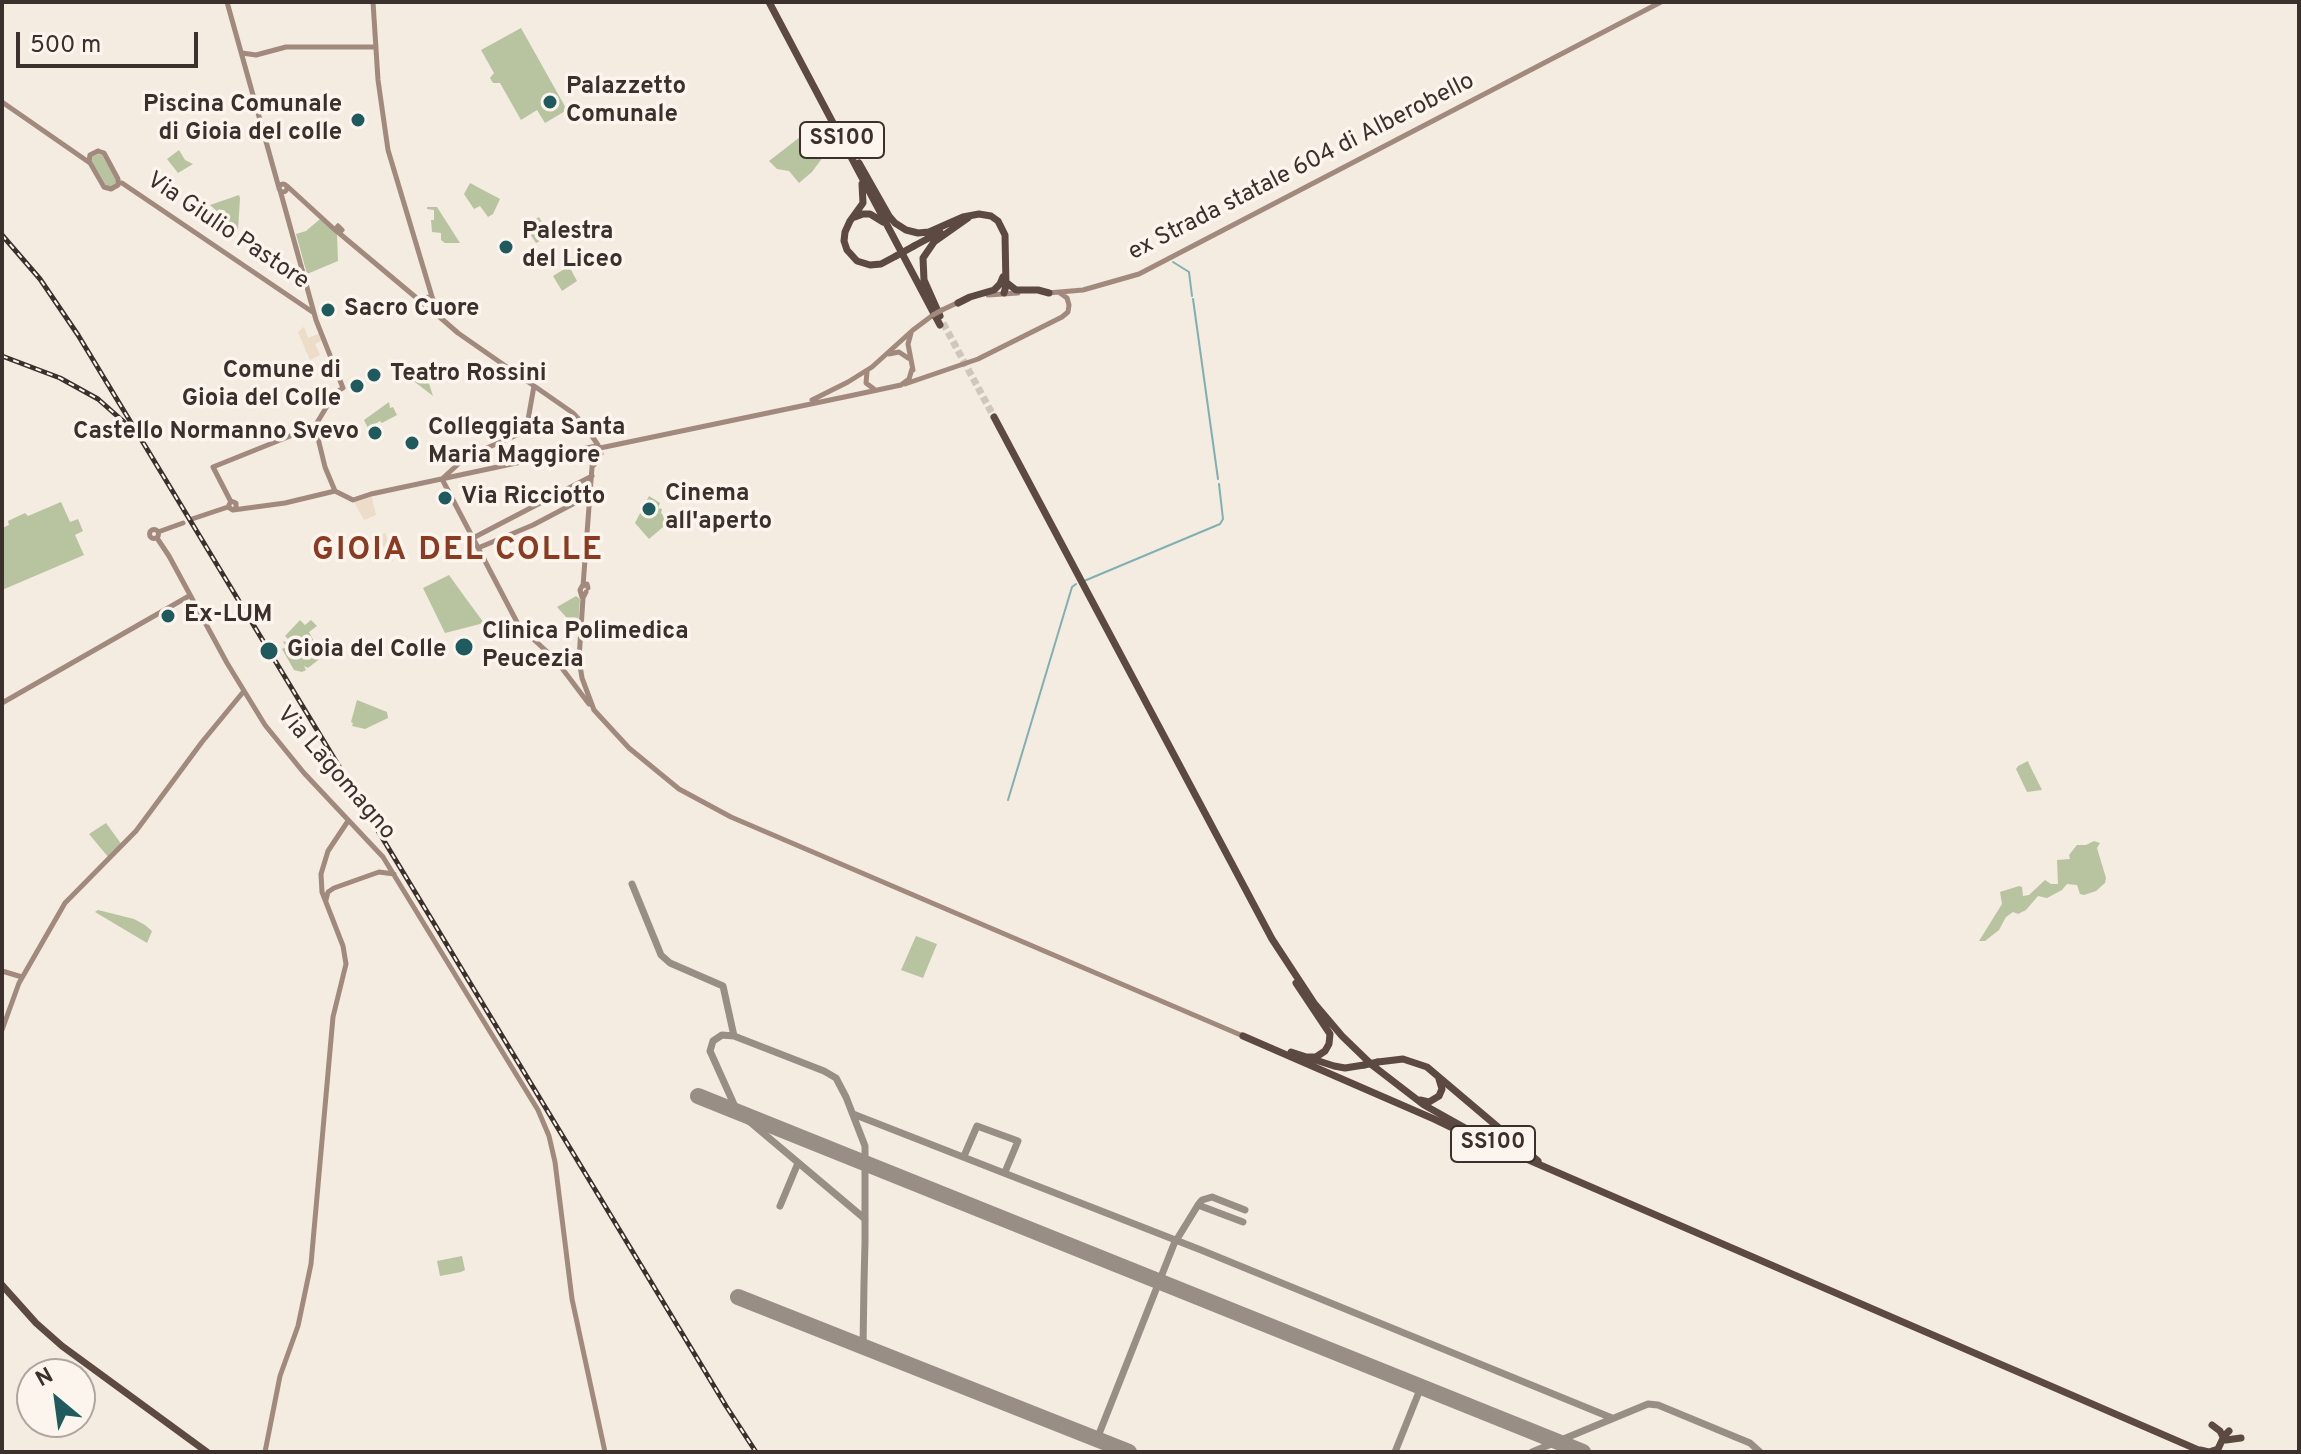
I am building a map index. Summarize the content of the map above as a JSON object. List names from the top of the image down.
{
  "streets": {
    "highway": ["SS100"],
    "main road": ["ex Strada statale 604 di Alberobello", "Via Giulio Pastore", "Via Lagomagno"]
  },
  "crossings": [
    ["SS100", "ex Strada statale 604 di Alberobello"]
  ],
  "districts": ["GIOIA DEL COLLE"],
  "places": [
    "Palazzetto Comunale",
    "Piscina Comunale di Gioia del colle",
    "Palestra del Liceo",
    "Sacro Cuore",
    "Teatro Rossini",
    "Comune di Gioia del Colle",
    "Castello Normanno Svevo",
    "Colleggiata Santa Maria Maggiore",
    "Via Ricciotto",
    "Cinema all'aperto",
    "Ex-LUM",
    "Clinica Polimedica Peucezia",
    "Gioia del Colle"
  ],
  "scale_bar": "500 m",
  "north": "top left"
}
